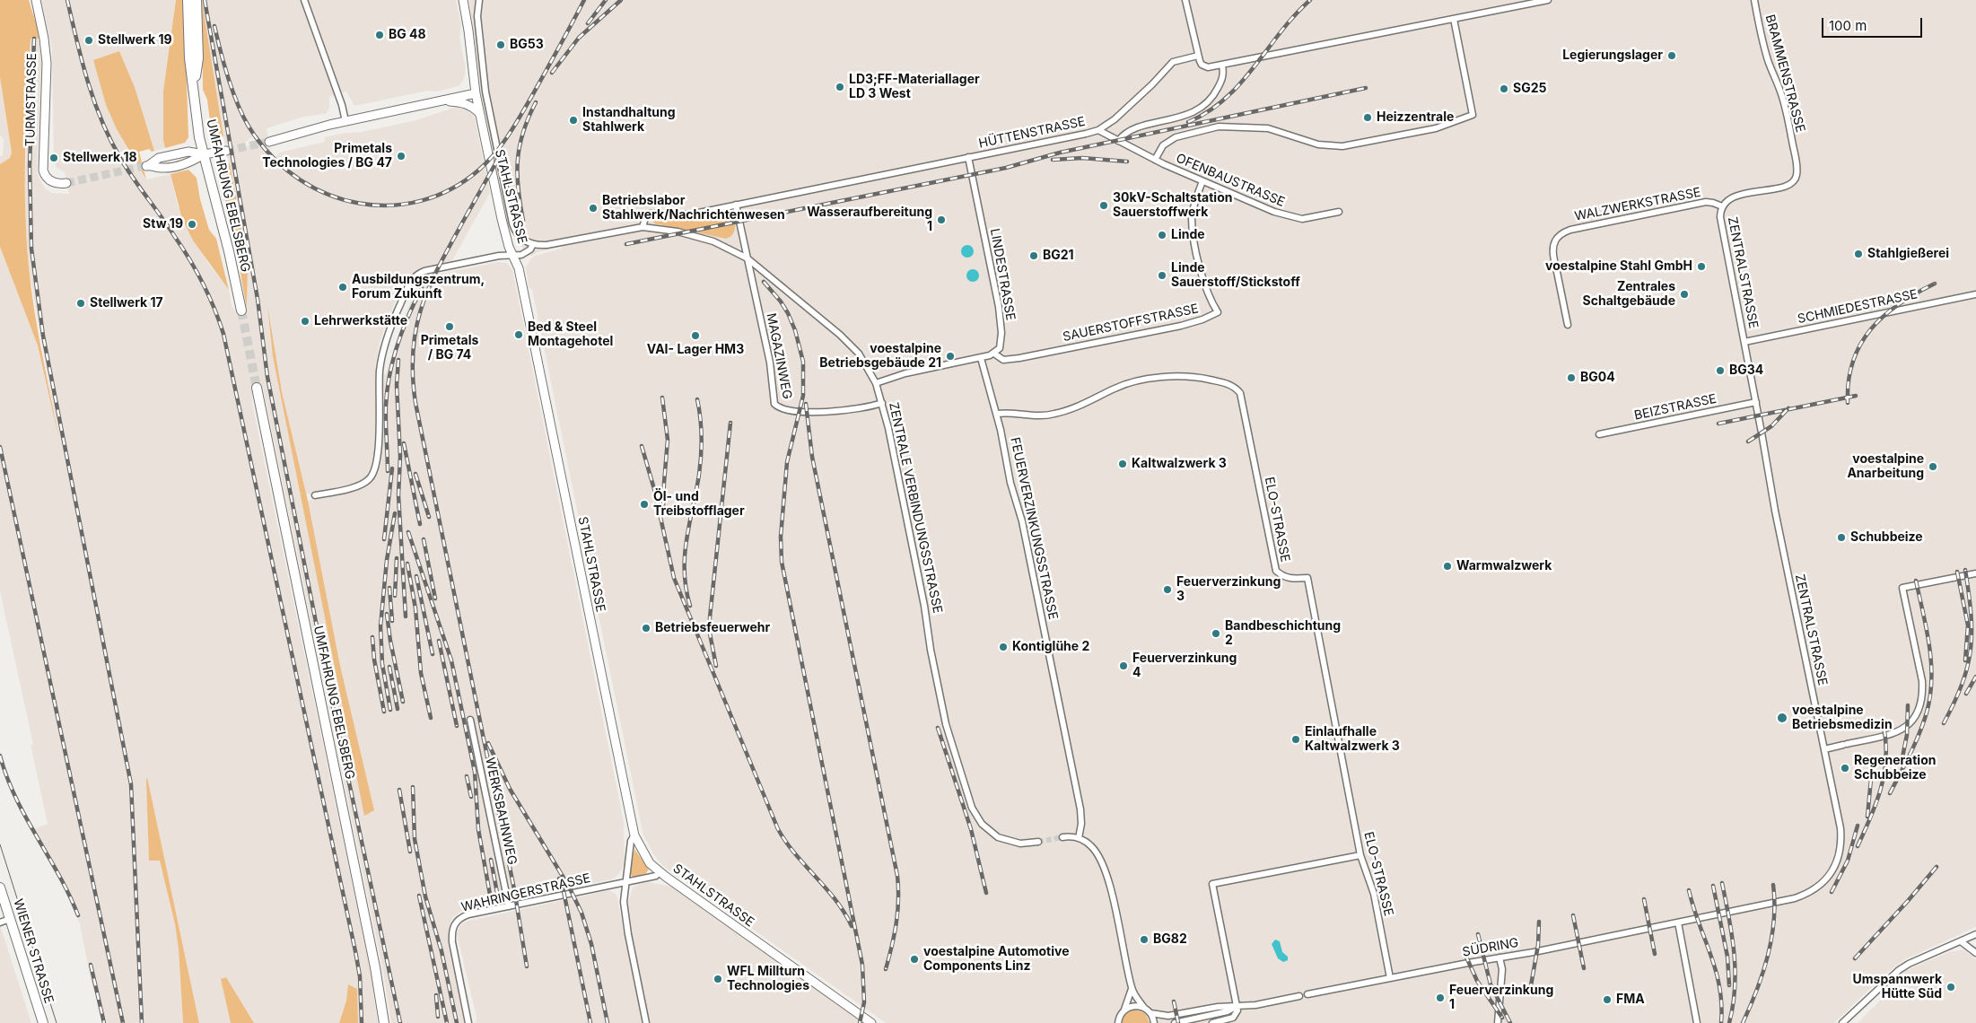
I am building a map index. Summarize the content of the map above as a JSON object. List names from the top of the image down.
{
  "streets": {
    "main road": ["UMFAHRUNG EBELSBERG", "WIENER STRASSE"],
    "street": [
      "BRAMMENSTRASSE",
      "TURMSTRASSE",
      "HÜTTENSTRASSE",
      "OFENBAUSTRASSE",
      "STAHLSTRASSE",
      "WALZWERKSTRASSE",
      "ZENTRALSTRASSE",
      "LINDESTRASSE",
      "SCHMIEDESTRASSE",
      "SAUERSTOFFSTRASSE",
      "MAGAZINWEG",
      "BEIZSTRASSE",
      "ZENTRALE VERBINDUNGSSTRASSE",
      "ELO-STRASSE",
      "FEUERVERZINKUNGSSTRASSE",
      "WERKSBAHNWEG",
      "WAHRINGERSTRASSE",
      "SÜDRING"
    ]
  },
  "crossings": [
    ["BRAMMENSTRASSE", "WALZWERKSTRASSE"],
    ["BRAMMENSTRASSE", "ZENTRALSTRASSE"],
    ["HÜTTENSTRASSE", "OFENBAUSTRASSE"],
    ["HÜTTENSTRASSE", "LINDESTRASSE"],
    ["HÜTTENSTRASSE", "ZENTRALE VERBINDUNGSSTRASSE"],
    ["OFENBAUSTRASSE", "SAUERSTOFFSTRASSE"],
    ["STAHLSTRASSE", "WAHRINGERSTRASSE"],
    ["WALZWERKSTRASSE", "ZENTRALSTRASSE"],
    ["ZENTRALSTRASSE", "SCHMIEDESTRASSE"],
    ["ZENTRALSTRASSE", "BEIZSTRASSE"],
    ["ZENTRALSTRASSE", "SÜDRING"],
    ["LINDESTRASSE", "SAUERSTOFFSTRASSE"],
    ["MAGAZINWEG", "ZENTRALE VERBINDUNGSSTRASSE"],
    ["ELO-STRASSE", "FEUERVERZINKUNGSSTRASSE"],
    ["ELO-STRASSE", "SÜDRING"],
    ["WERKSBAHNWEG", "WAHRINGERSTRASSE"]
  ],
  "places": [
    "BG 48",
    "Stellwerk 19",
    "BG53",
    "Legierungslager",
    "LD3;FF-Materiallager LD 3 West",
    "SG25",
    "Heizzentrale",
    "Instandhaltung Stahlwerk",
    "Primetals Technologies / BG 47",
    "Stellwerk 18",
    "30kV-Schaltstation Sauerstoffwerk",
    "Betriebslabor Stahlwerk/Nachrichtenwesen",
    "Wasseraufbereitung 1",
    "Stw 19",
    "Linde",
    "Stahlgießerei",
    "BG21",
    "voestalpine Stahl GmbH",
    "Linde Sauerstoff/Stickstoff",
    "Ausbildungszentrum, Forum Zukunft",
    "Zentrales Schaltgebäude",
    "Stellwerk 17",
    "Lehrwerkstätte",
    "Primetals / BG 74",
    "Bed & Steel Montagehotel",
    "VAI- Lager HM3",
    "voestalpine Betriebsgebäude 21",
    "BG34",
    "BG04",
    "Kaltwalzwerk 3",
    "voestalpine Anarbeitung",
    "Öl- und Treibstofflager",
    "Schubbeize",
    "Warmwalzwerk",
    "Feuerverzinkung 3",
    "Betriebsfeuerwehr",
    "Bandbeschichtung 2",
    "Kontiglühe 2",
    "Feuerverzinkung 4",
    "voestalpine Betriebsmedizin",
    "Einlaufhalle Kaltwalzwerk 3",
    "Regeneration Schubbeize",
    "BG82",
    "voestalpine Automotive Components Linz",
    "WFL Millturn Technologies",
    "Umspannwerk Hütte Süd",
    "Feuerverzinkung 1",
    "FMA"
  ],
  "scale_bar": "100 m"
}
